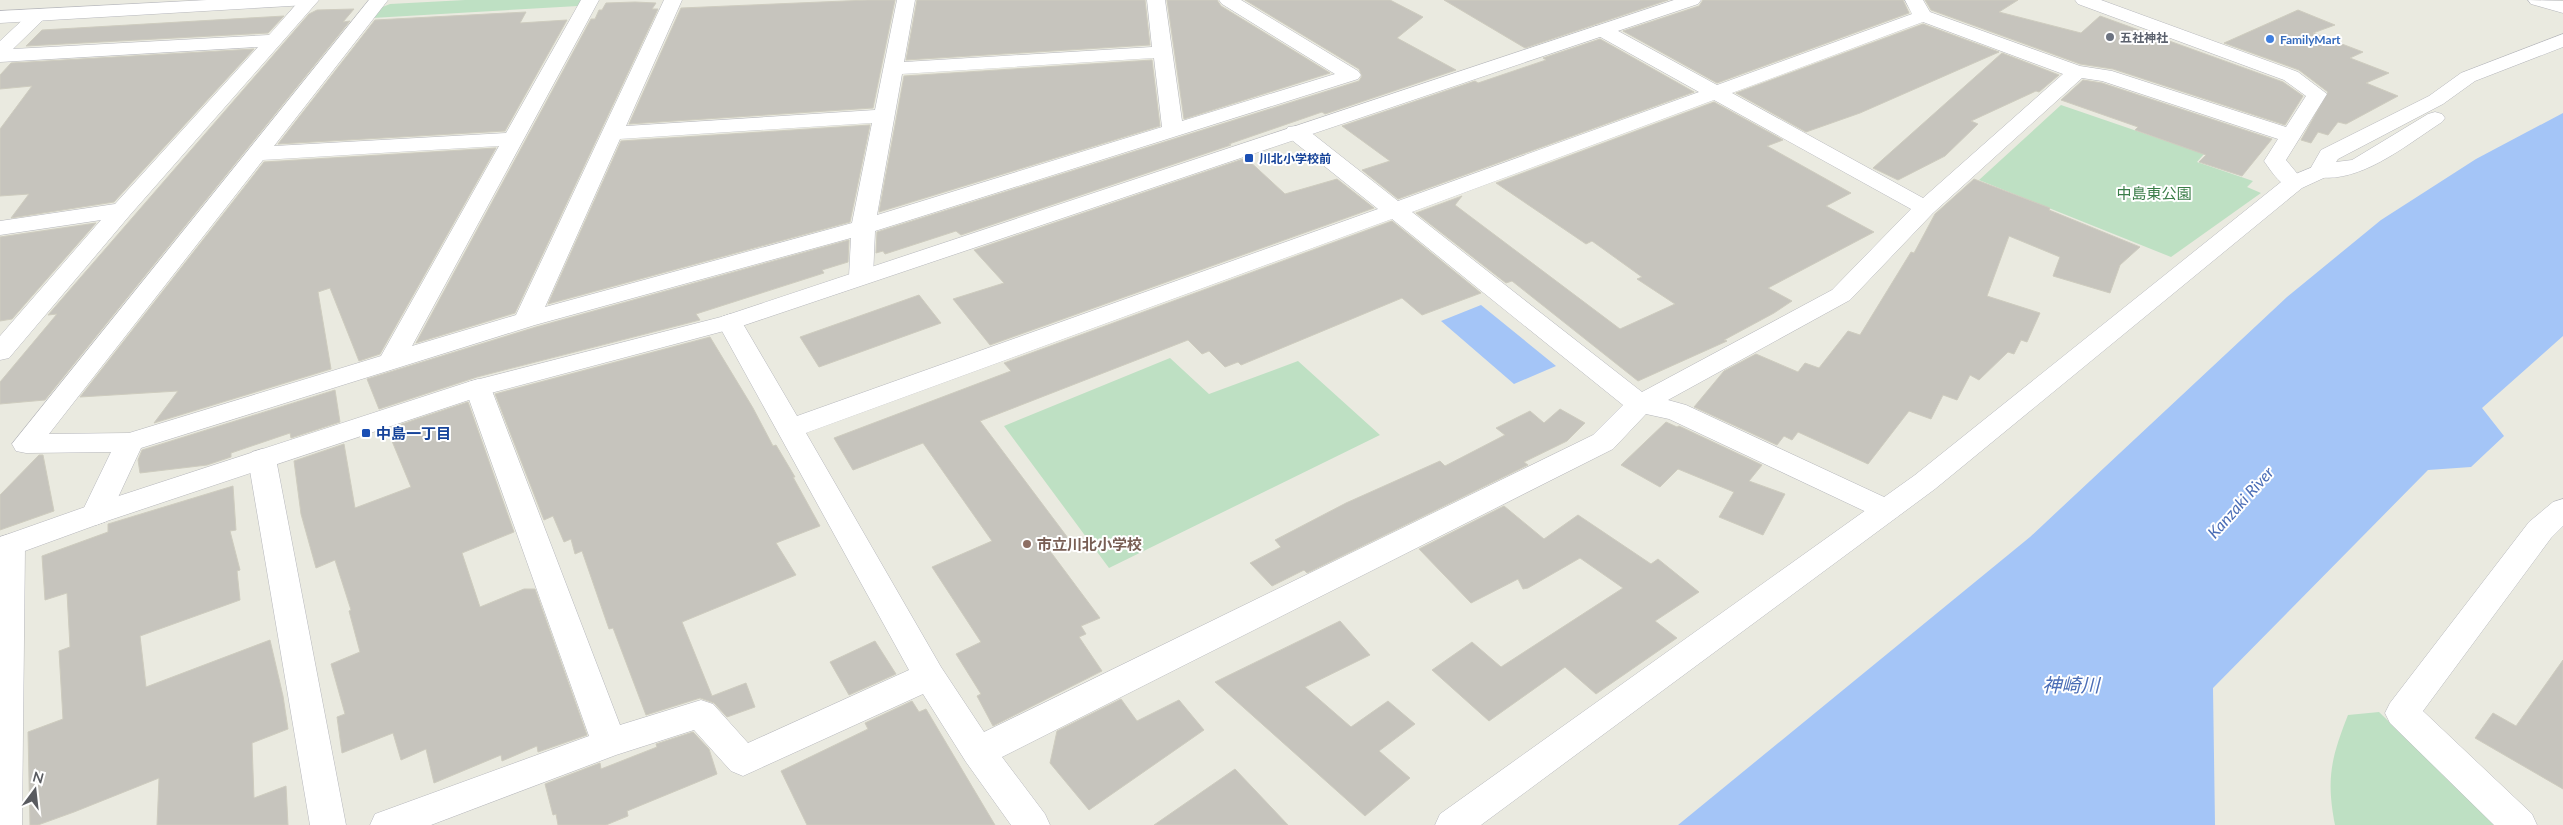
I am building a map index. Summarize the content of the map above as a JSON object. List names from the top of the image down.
{
  "water": ["Kanzaki River", "神崎川"],
  "parks": ["中島東公園"],
  "places": {
    "other": ["五社神社", "FamilyMart", "市立川北小学校"],
    "transit": ["川北小学校前", "中島一丁目"]
  },
  "north": "top"
}
